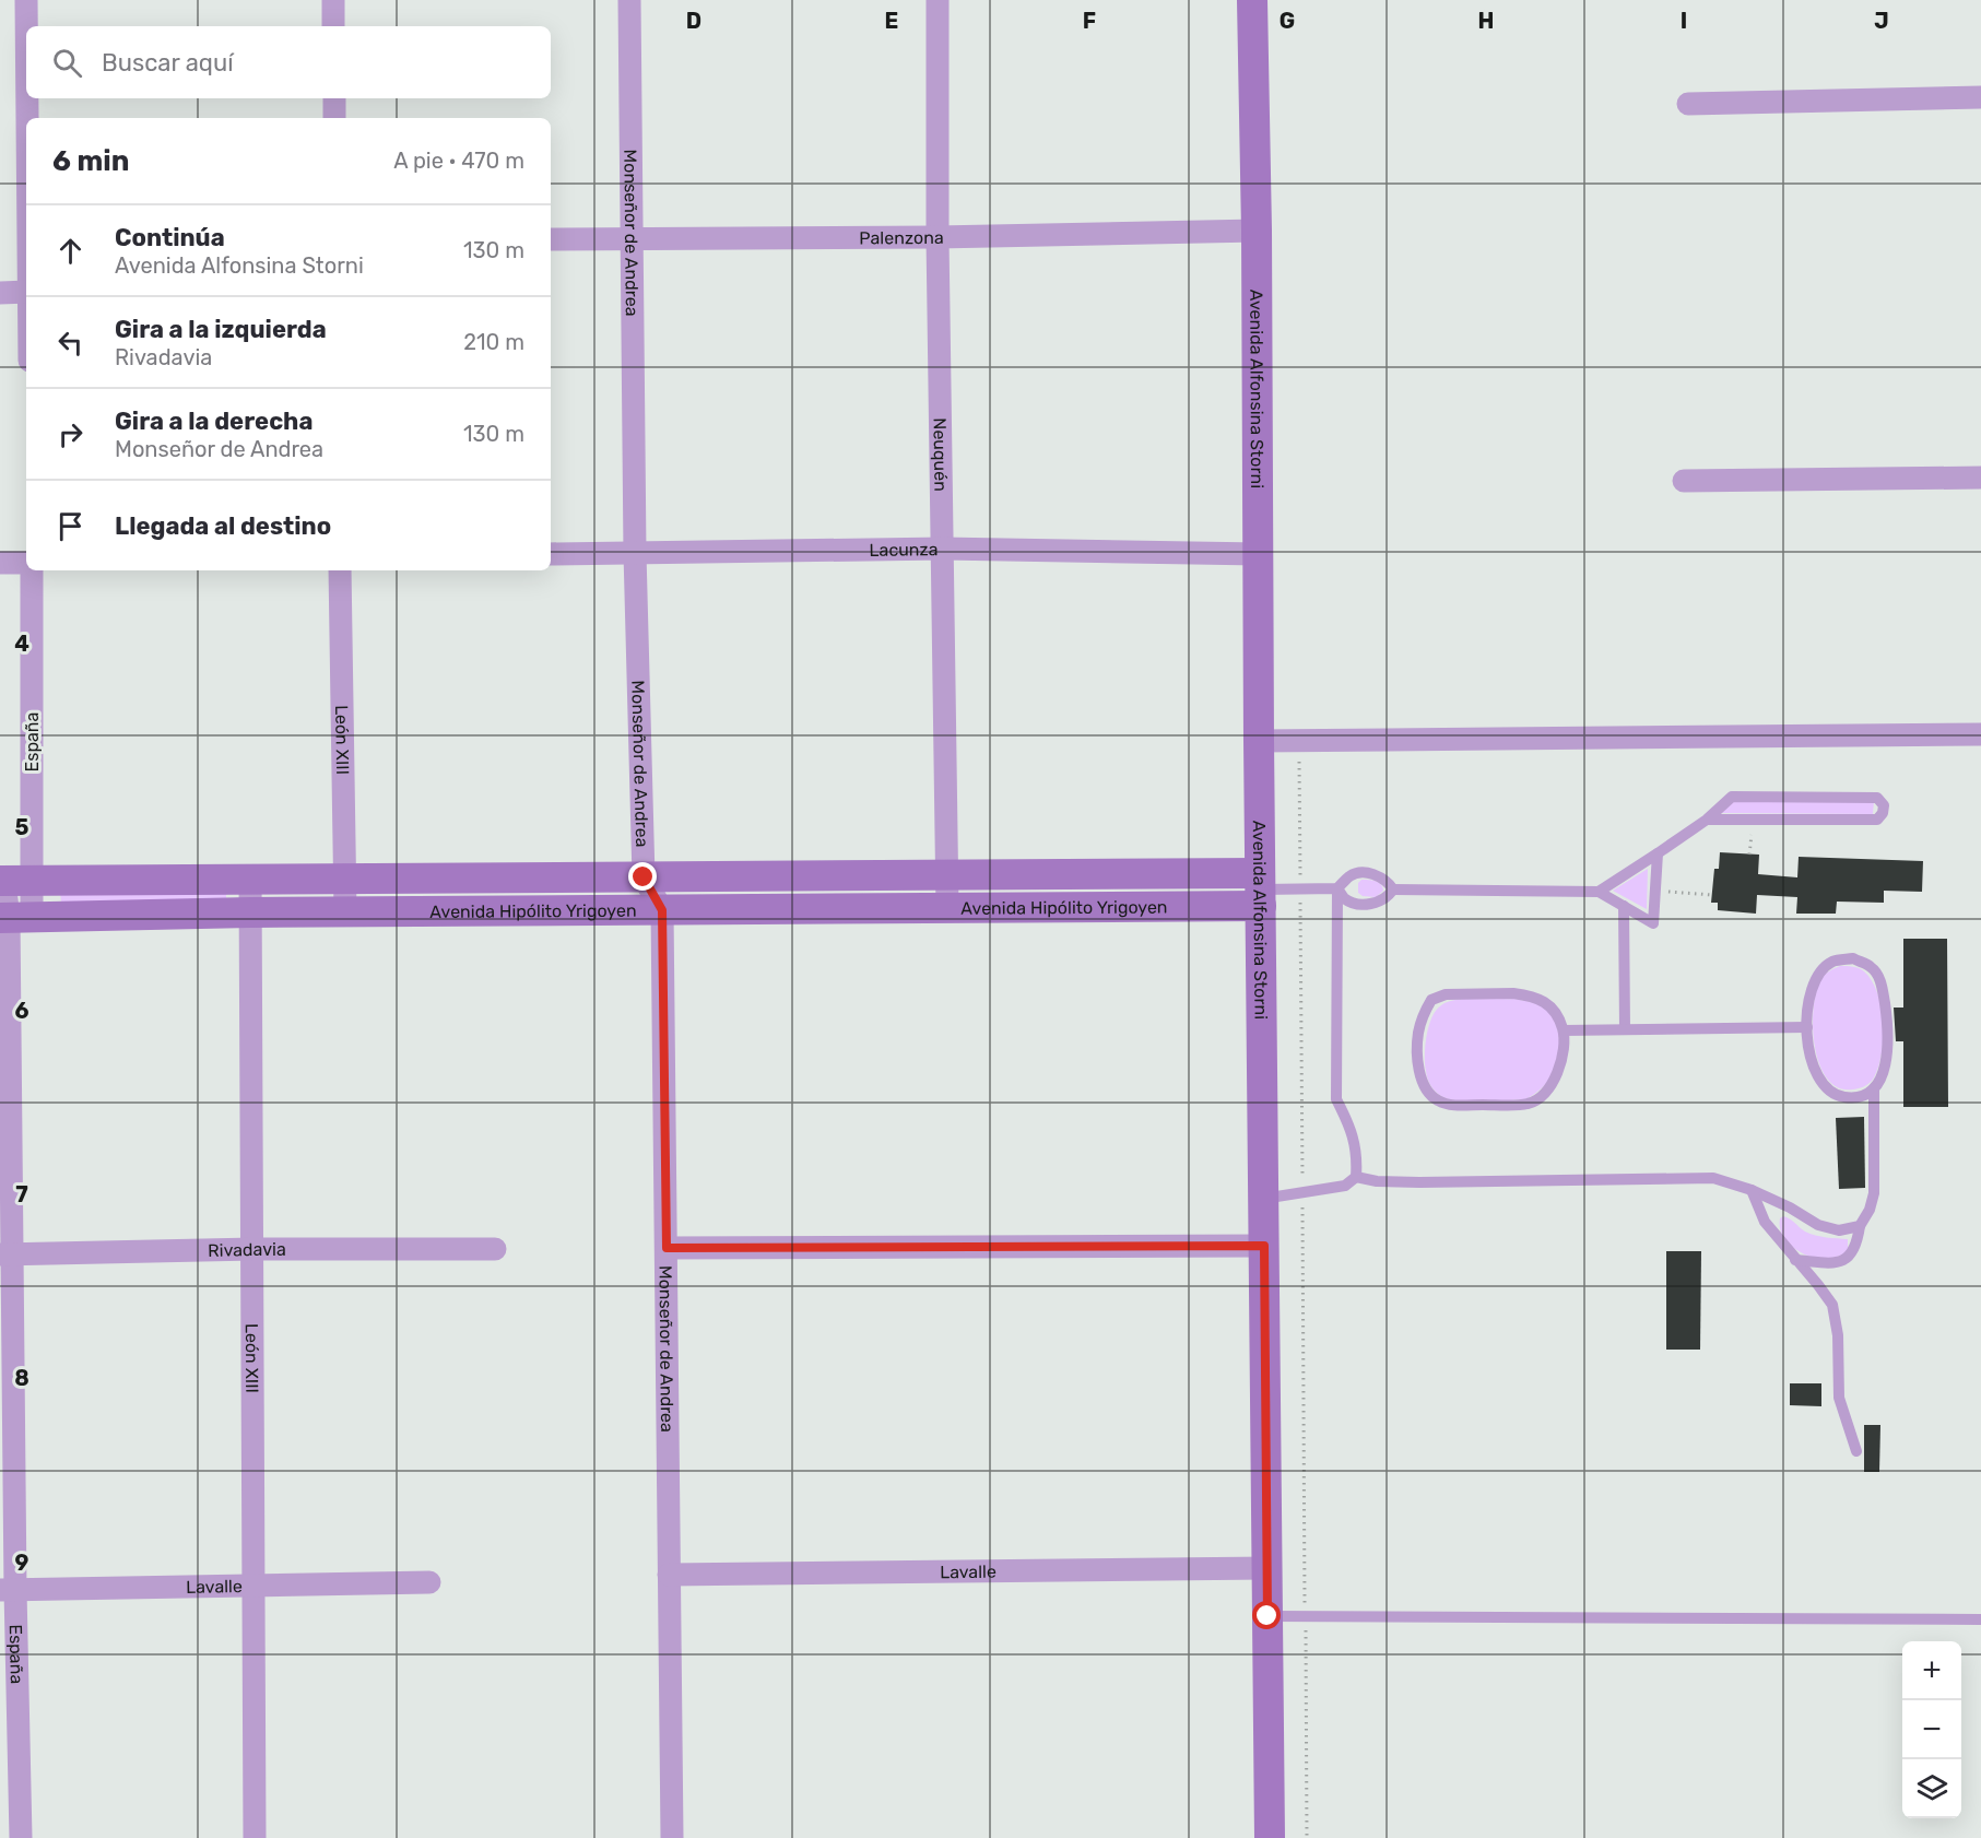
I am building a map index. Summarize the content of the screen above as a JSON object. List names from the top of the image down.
{
  "streets": {
    "main road": ["Avenida Alfonsina Storni", "Avenida Hipólito Yrigoyen"],
    "street": [
      "Monseñor de Andrea",
      "Palenzona",
      "Neuquén",
      "Lacunza",
      "León XIII",
      "España",
      "Rivadavia",
      "Lavalle"
    ]
  },
  "crossings": [
    ["Monseñor de Andrea", "Palenzona"],
    ["Monseñor de Andrea", "Lacunza"],
    ["Monseñor de Andrea", "Avenida Hipólito Yrigoyen"],
    ["Monseñor de Andrea", "Lavalle"],
    ["Palenzona", "Avenida Alfonsina Storni"],
    ["Palenzona", "Neuquén"],
    ["Avenida Alfonsina Storni", "Lacunza"],
    ["Avenida Alfonsina Storni", "Avenida Hipólito Yrigoyen"],
    ["Avenida Alfonsina Storni", "Lavalle"],
    ["Neuquén", "Lacunza"],
    ["Neuquén", "Avenida Hipólito Yrigoyen"],
    ["León XIII", "Avenida Hipólito Yrigoyen"],
    ["León XIII", "Rivadavia"],
    ["León XIII", "Lavalle"],
    ["España", "Avenida Hipólito Yrigoyen"],
    ["España", "Rivadavia"],
    ["España", "Lavalle"]
  ],
  "page": {
    "search": "Buscar aquí",
    "heading": ["6 min", "A pie · 470 m"],
    "list": [
      ["Continúa", "Avenida Alfonsina Storni", "130 m"],
      ["Gira a la izquierda", "Rivadavia", "210 m"],
      ["Gira a la derecha", "Monseñor de Andrea", "130 m"],
      "Llegada al destino"
    ],
    "map_buttons": ["+", "−"]
  },
  "grid": {
    "columns": [
      "D",
      "E",
      "F",
      "G",
      "H",
      "I",
      "J"
    ],
    "rows": [
      "4",
      "5",
      "6",
      "7",
      "8",
      "9"
    ]
  }
}
